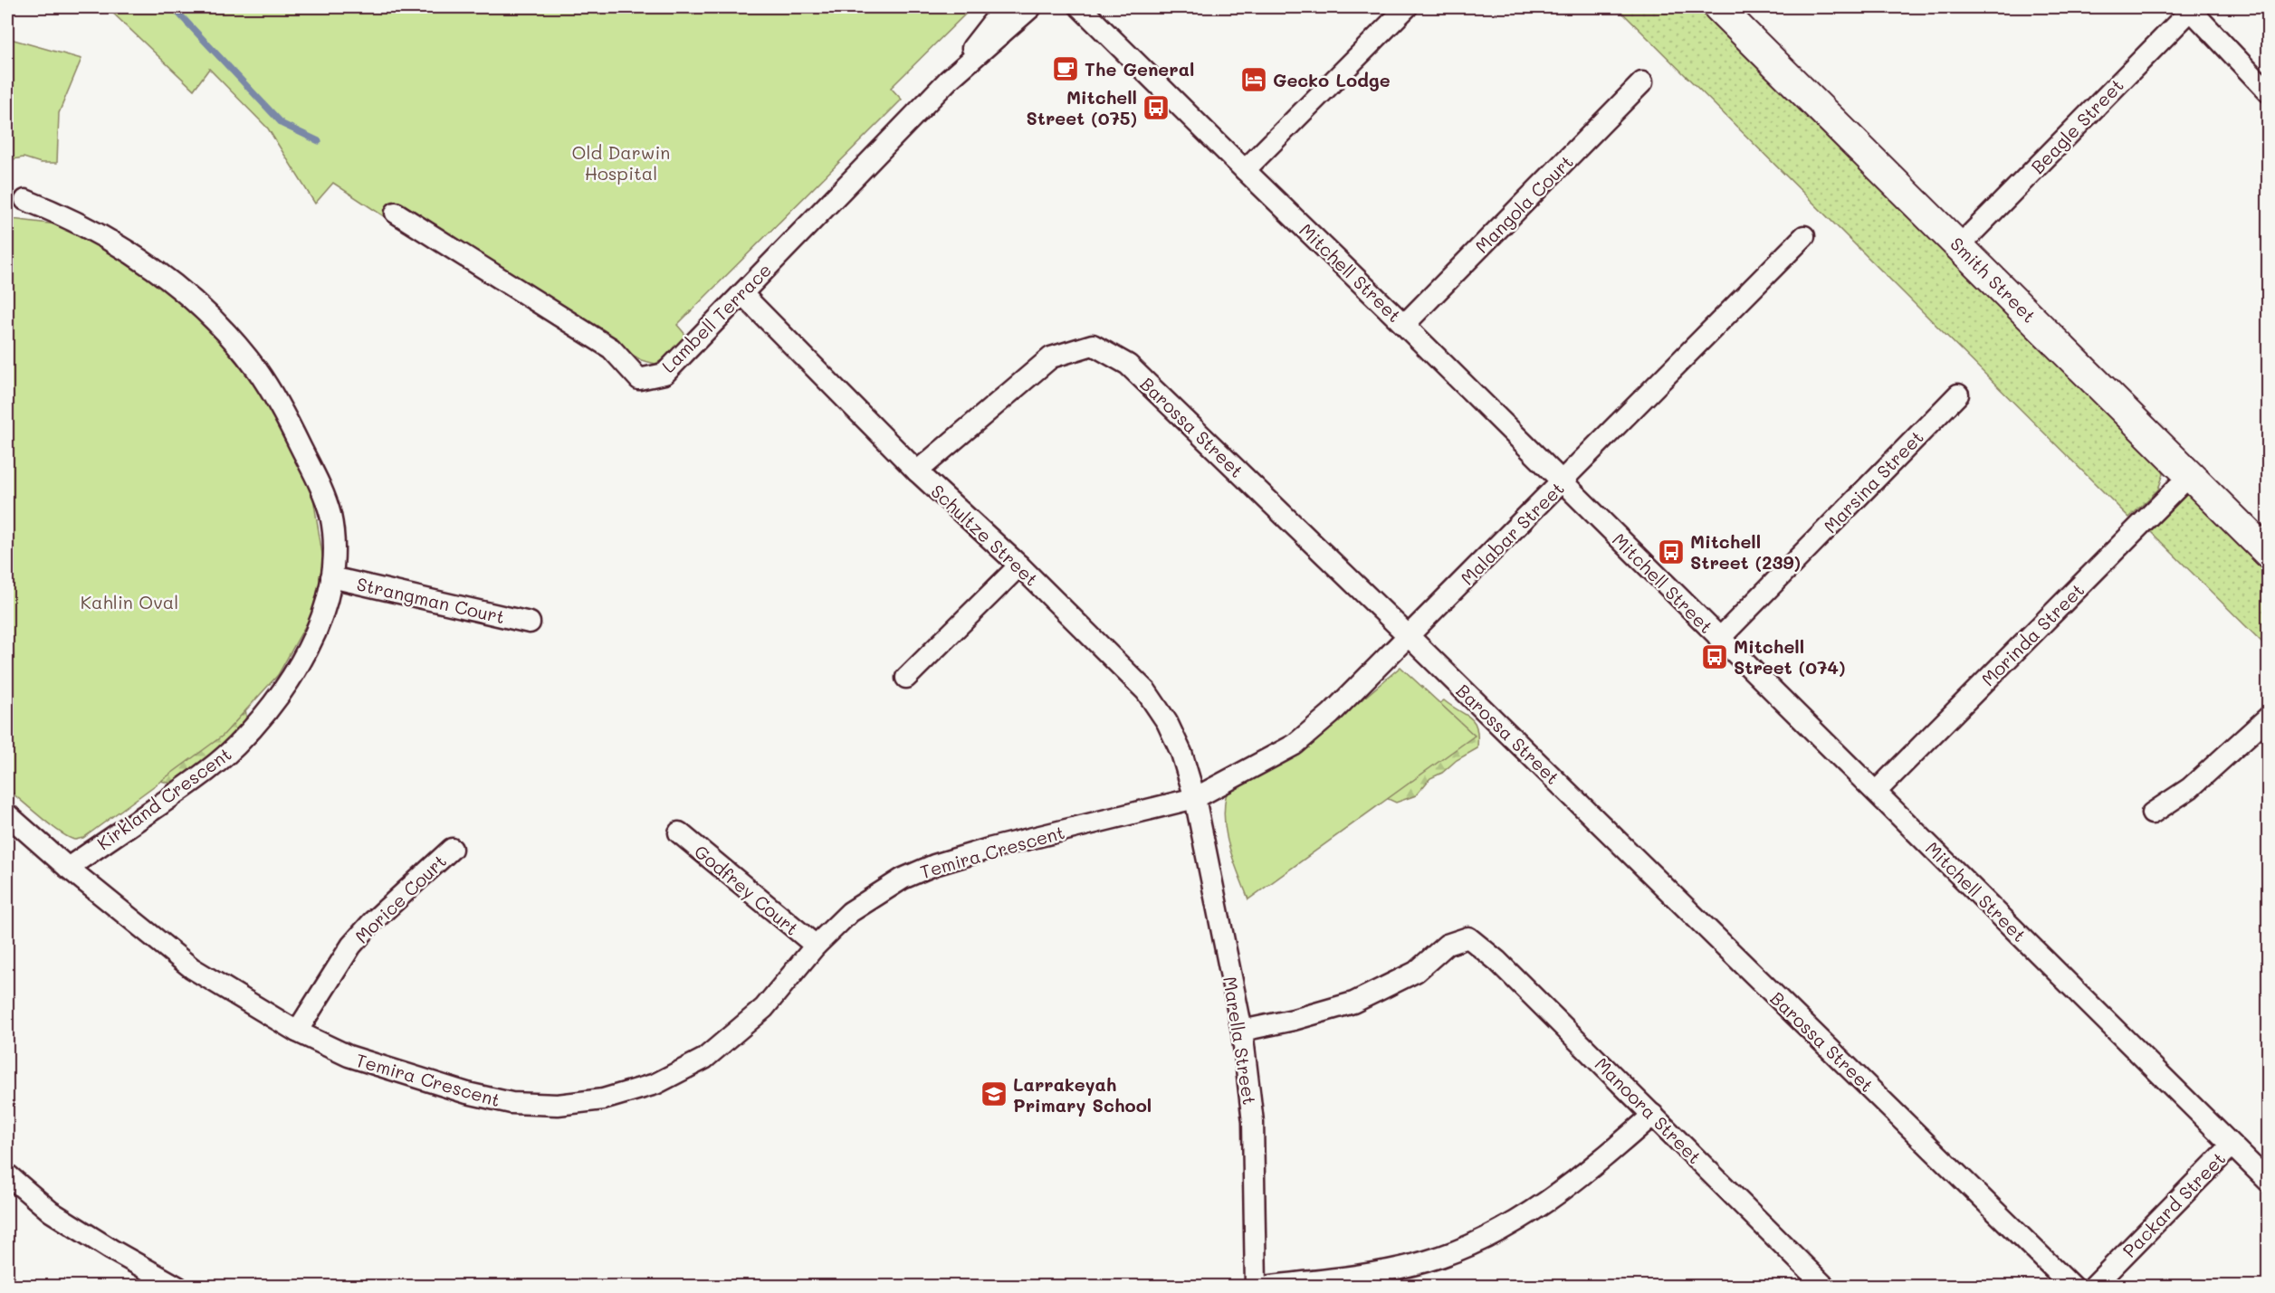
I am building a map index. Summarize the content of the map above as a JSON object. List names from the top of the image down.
{
  "streets": {
    "street": [
      "Beagle Street",
      "Mangola Court",
      "Mitchell Street",
      "Smith Street",
      "Lambell Terrace",
      "Barossa Street",
      "Marsina Street",
      "Malabar Street",
      "Schultze Street",
      "Strangman Court",
      "Morinda Street",
      "Kirkland Crescent",
      "Temira Crescent",
      "Godfrey Court",
      "Morice Court",
      "Marella Street",
      "Manoora Street",
      "Packard Street"
    ]
  },
  "crossings": [
    ["Beagle Street", "Smith Street"],
    ["Mangola Court", "Mitchell Street"],
    ["Mitchell Street", "Marsina Street"],
    ["Mitchell Street", "Malabar Street"],
    ["Mitchell Street", "Morinda Street"],
    ["Mitchell Street", "Packard Street"],
    ["Smith Street", "Morinda Street"],
    ["Lambell Terrace", "Schultze Street"],
    ["Barossa Street", "Malabar Street"],
    ["Barossa Street", "Schultze Street"],
    ["Malabar Street", "Schultze Street"],
    ["Malabar Street", "Temira Crescent"],
    ["Malabar Street", "Marella Street"],
    ["Schultze Street", "Temira Crescent"],
    ["Schultze Street", "Marella Street"],
    ["Strangman Court", "Kirkland Crescent"],
    ["Kirkland Crescent", "Temira Crescent"],
    ["Temira Crescent", "Godfrey Court"],
    ["Temira Crescent", "Morice Court"],
    ["Temira Crescent", "Marella Street"],
    ["Marella Street", "Manoora Street"]
  ],
  "parks": ["Old Darwin Hospital", "Kahlin Oval"],
  "places": {
    "cafe": ["The General"],
    "hotel": ["Gecko Lodge"],
    "bus stop": ["Mitchell Street (075)", "Mitchell Street (239)", "Mitchell Street (074)"],
    "school or university": ["Larrakeyah Primary School"]
  }
}
